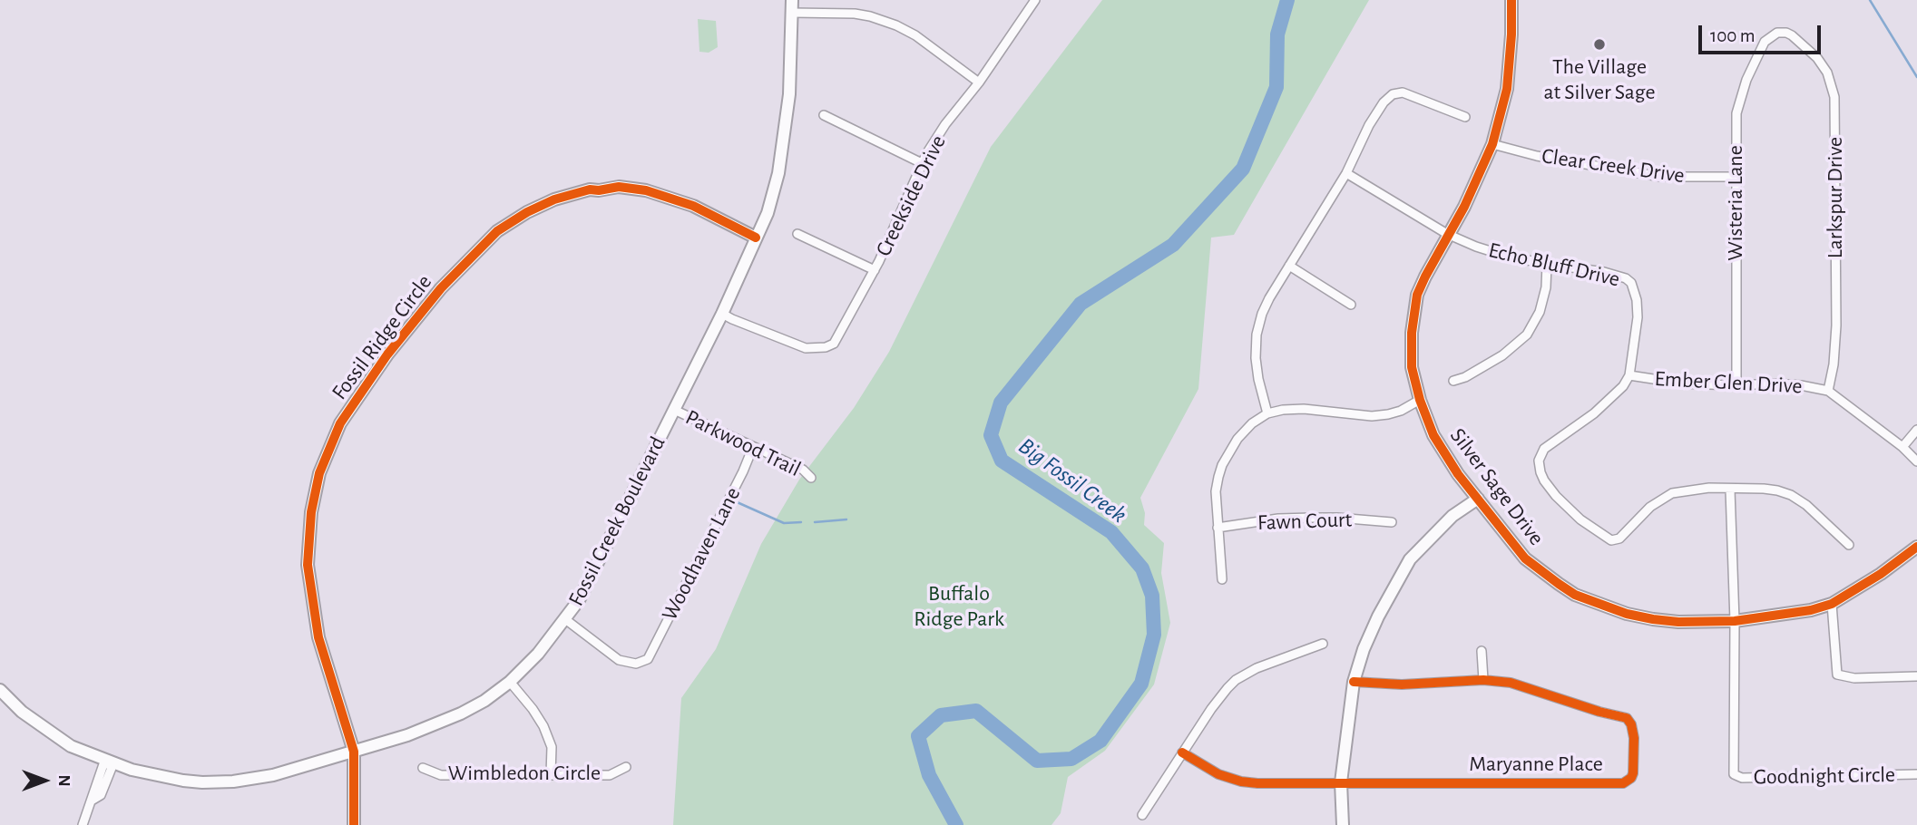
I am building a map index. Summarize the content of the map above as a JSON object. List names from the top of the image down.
{
  "streets": {
    "street": [
      "Clear Creek Drive",
      "Creekside Drive",
      "Larkspur Drive",
      "Wisteria Lane",
      "Echo Bluff Drive",
      "Fossil Ridge Circle",
      "Ember Glen Drive",
      "Parkwood Trail",
      "Silver Sage Drive",
      "Fossil Creek Boulevard",
      "Fawn Court",
      "Woodhaven Lane",
      "Maryanne Place",
      "Wimbledon Circle",
      "Goodnight Circle"
    ]
  },
  "crossings": [
    ["Clear Creek Drive", "Wisteria Lane"],
    ["Clear Creek Drive", "Silver Sage Drive"],
    ["Creekside Drive", "Fossil Creek Boulevard"],
    ["Larkspur Drive", "Wisteria Lane"],
    ["Larkspur Drive", "Ember Glen Drive"],
    ["Wisteria Lane", "Ember Glen Drive"],
    ["Echo Bluff Drive", "Ember Glen Drive"],
    ["Echo Bluff Drive", "Silver Sage Drive"],
    ["Fossil Ridge Circle", "Fossil Creek Boulevard"],
    ["Parkwood Trail", "Fossil Creek Boulevard"],
    ["Parkwood Trail", "Woodhaven Lane"],
    ["Silver Sage Drive", "Goodnight Circle"],
    ["Fossil Creek Boulevard", "Woodhaven Lane"]
  ],
  "water": ["Big Fossil Creek"],
  "parks": ["Buffalo Ridge Park"],
  "places": ["The Village at Silver Sage"],
  "scale_bar": "100 m",
  "north": "right"
}
